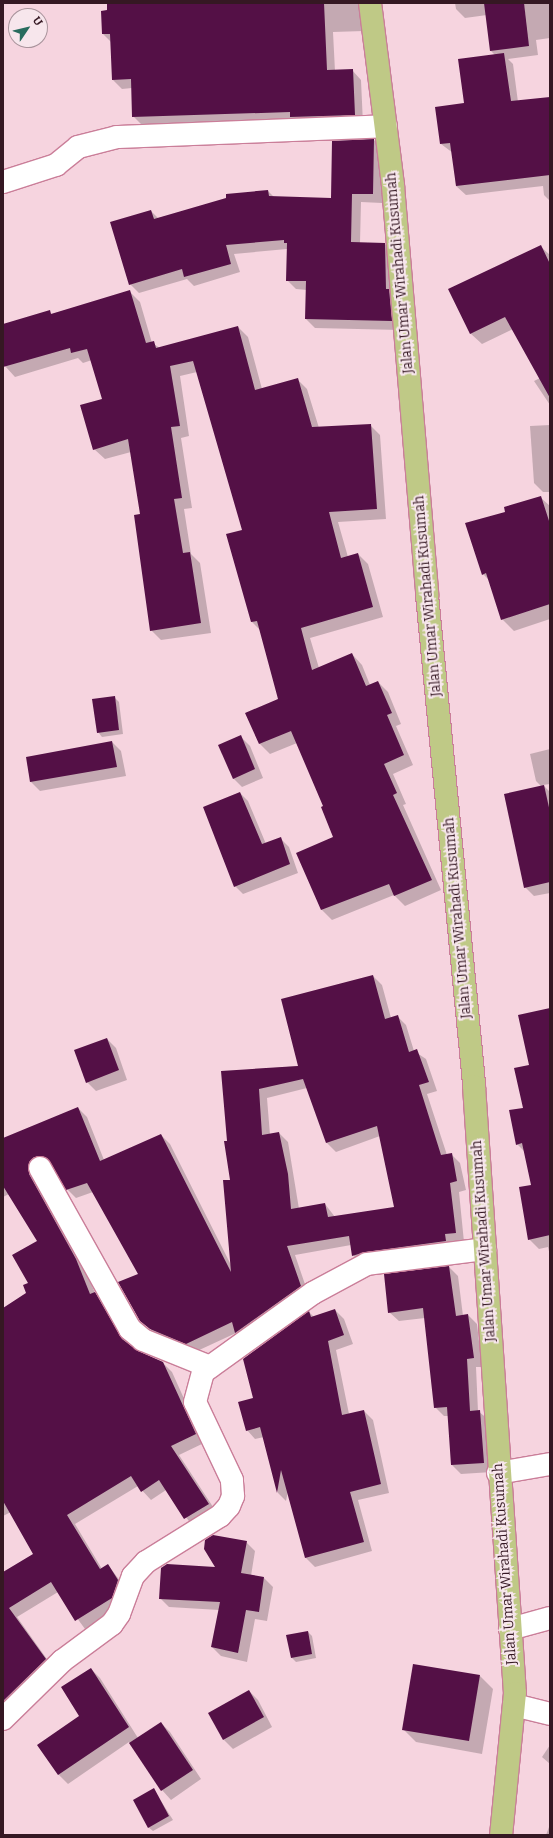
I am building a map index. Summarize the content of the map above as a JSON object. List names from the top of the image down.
{
  "streets": {
    "main road": ["Jalan Umar Wirahadi Kusumah"]
  },
  "north": "top right"
}
